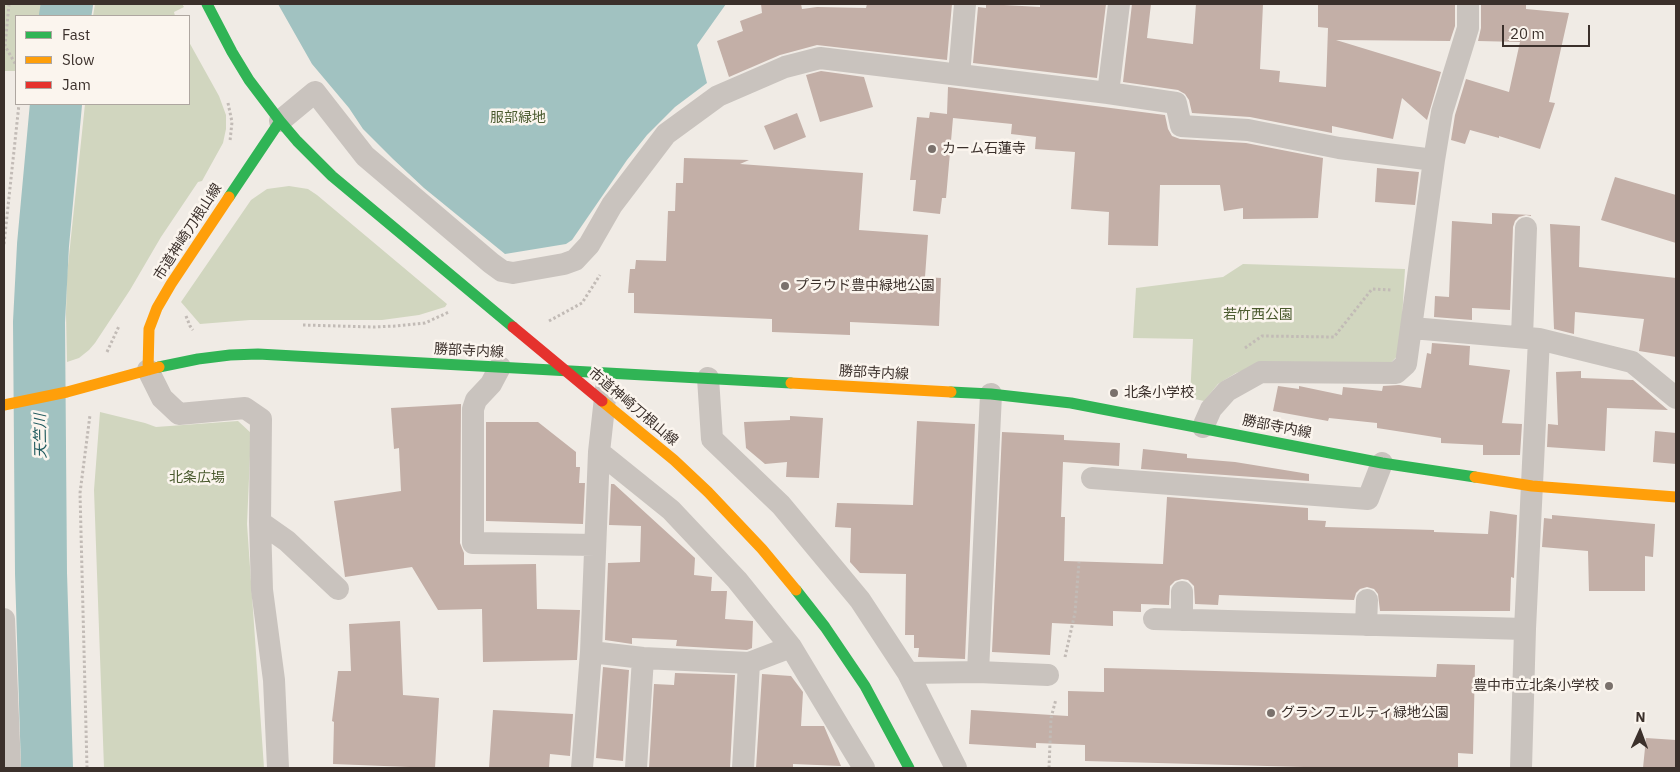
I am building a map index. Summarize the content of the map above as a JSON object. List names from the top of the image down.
{
  "streets": {
    "street": ["市道神崎刀根山線", "勝部寺内線"]
  },
  "crossings": [
    ["市道神崎刀根山線", "勝部寺内線"]
  ],
  "water": ["天竺川"],
  "parks": ["服部緑地", "若竹西公園", "北条広場"],
  "places": [
    "カーム石蓮寺",
    "プラウド豊中緑地公園",
    "北条小学校",
    "豊中市立北条小学校",
    "グランフェルティ緑地公園"
  ],
  "legend": ["Fast", "Slow", "Jam"],
  "scale_bar": "20 m",
  "north": "top"
}
